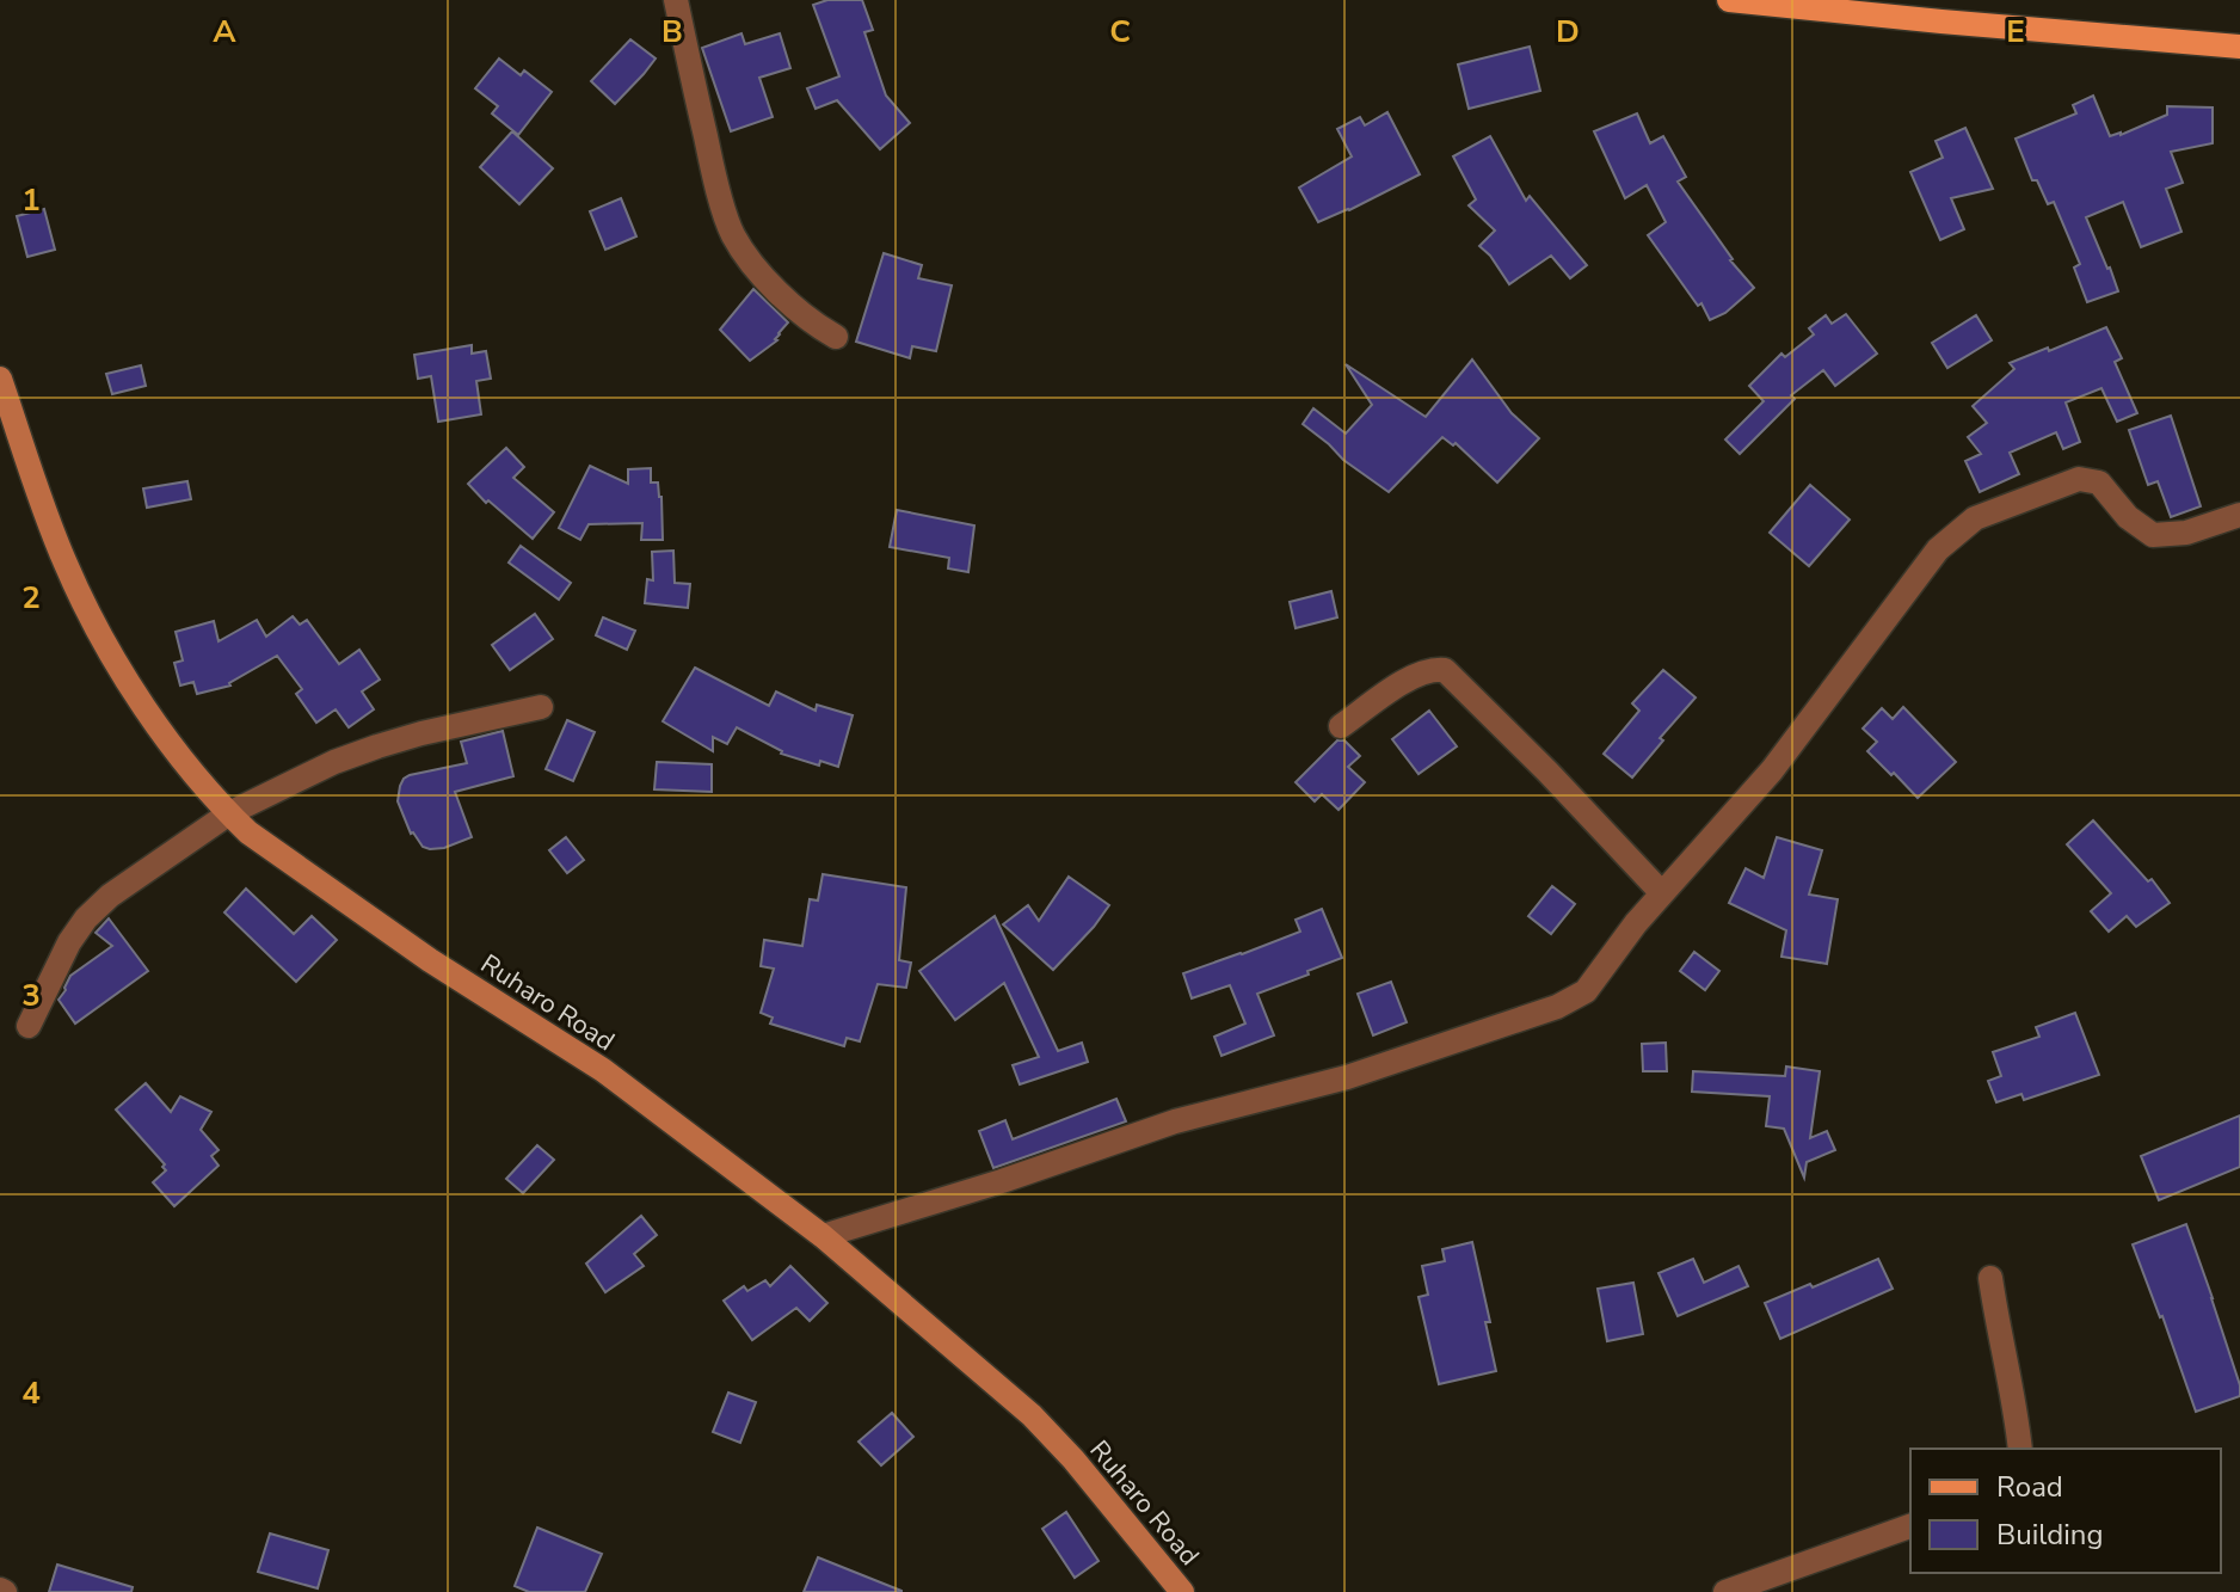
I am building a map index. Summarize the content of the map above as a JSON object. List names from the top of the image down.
{
  "streets": {
    "street": ["Ruharo Road"]
  },
  "legend": ["Road", "Building"],
  "grid": {
    "columns": [
      "A",
      "B",
      "C",
      "D",
      "E"
    ],
    "rows": [
      "1",
      "2",
      "3",
      "4"
    ]
  }
}
